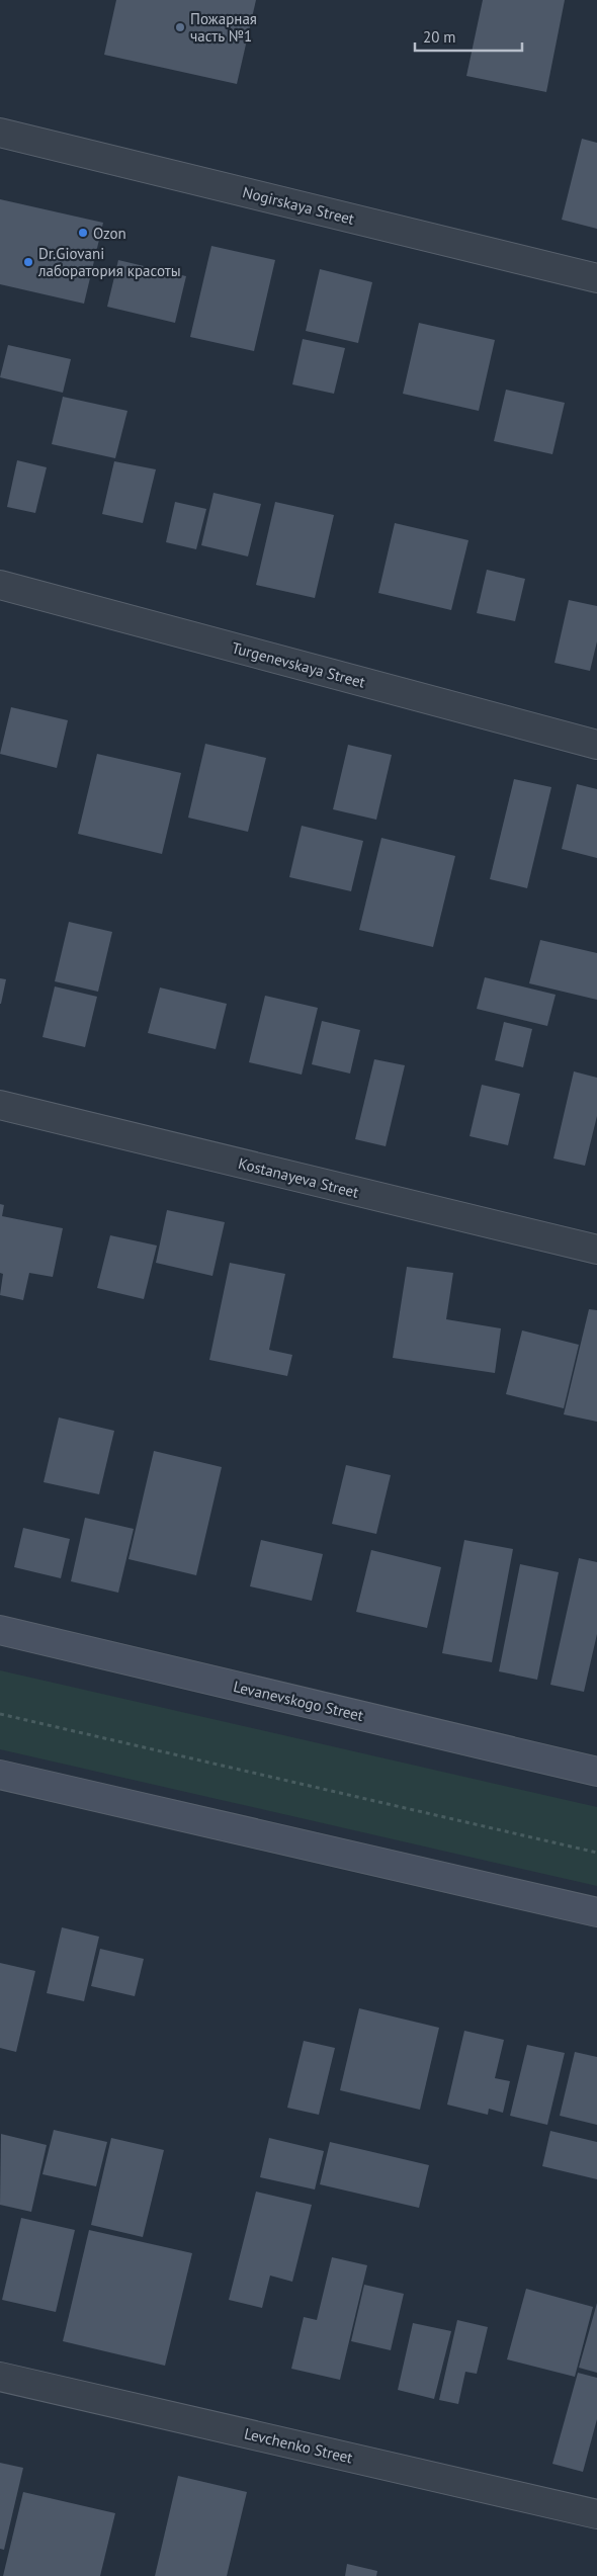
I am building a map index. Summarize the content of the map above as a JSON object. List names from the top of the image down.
{
  "streets": {
    "street": [
      "Nogirskaya Street",
      "Turgenevskaya Street",
      "Kostanayeva Street",
      "Levanevskogo Street",
      "Levchenko Street"
    ]
  },
  "places": ["Пожарная часть №1", "Ozon", "Dr.Giovani лаборатория красоты"],
  "scale_bar": "20 m"
}
